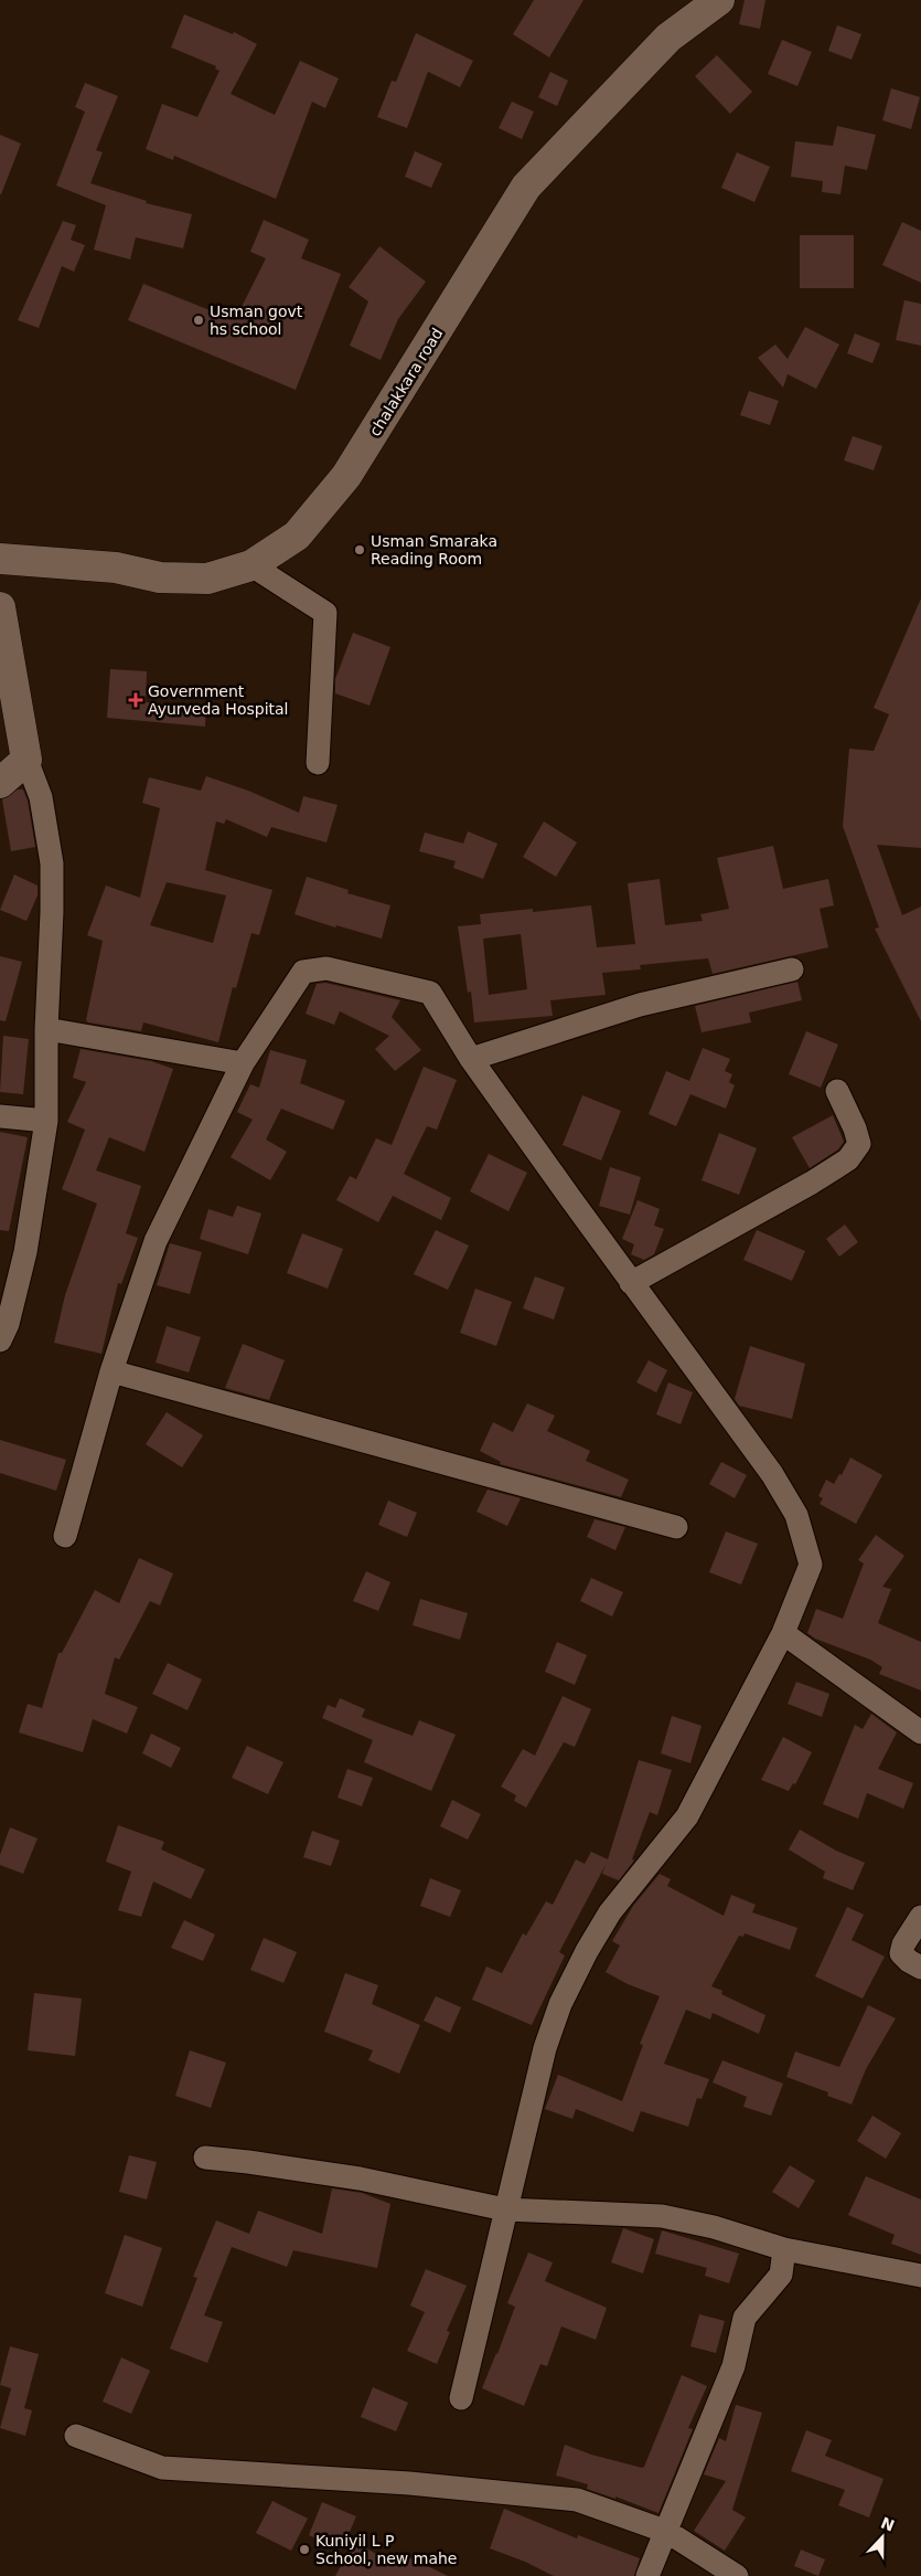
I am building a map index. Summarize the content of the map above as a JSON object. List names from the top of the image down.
{
  "streets": {
    "main road": ["chalakkara road"]
  },
  "places": {
    "other": ["Usman govt hs school", "Usman Smaraka Reading Room", "Kuniyil L P School, new mahe"],
    "health": ["Government Ayurveda Hospital"]
  },
  "north": "top"
}
